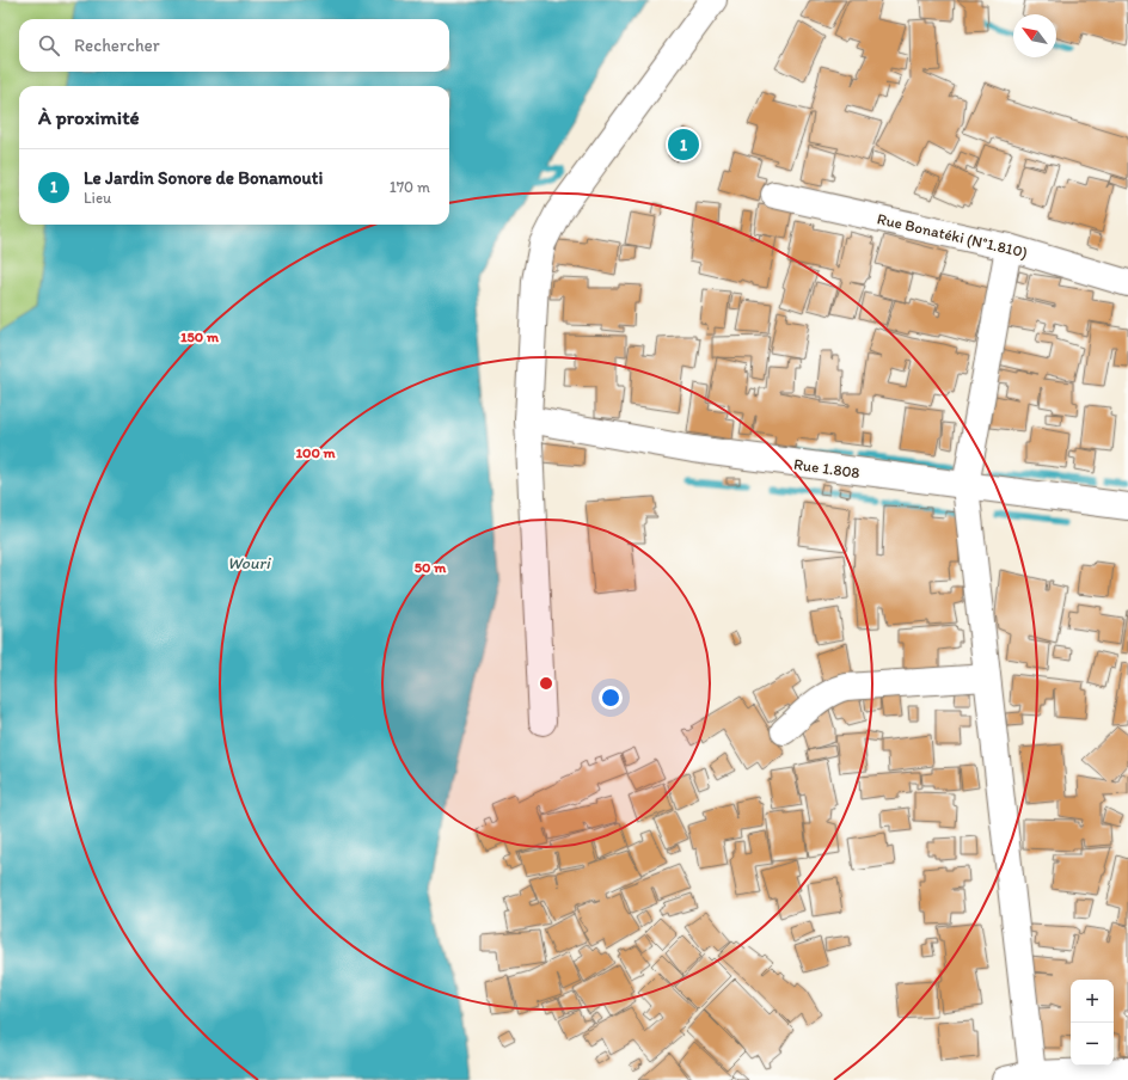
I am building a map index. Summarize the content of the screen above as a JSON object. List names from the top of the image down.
{
  "streets": {
    "street": ["Rue Bonatéki (N°1.810)", "Rue 1.808"]
  },
  "water": ["Wouri"],
  "north": "top left",
  "page": {
    "search": "Rechercher",
    "heading": "À proximité",
    "pins": "1",
    "list": [
      {
        "mark": "1",
        "name": "Le Jardin Sonore de Bonamouti",
        "note": "Lieu",
        "value": "170 m"
      }
    ],
    "map_buttons": ["+", "−"]
  },
  "rings": ["150 m", "100 m", "50 m"]
}
